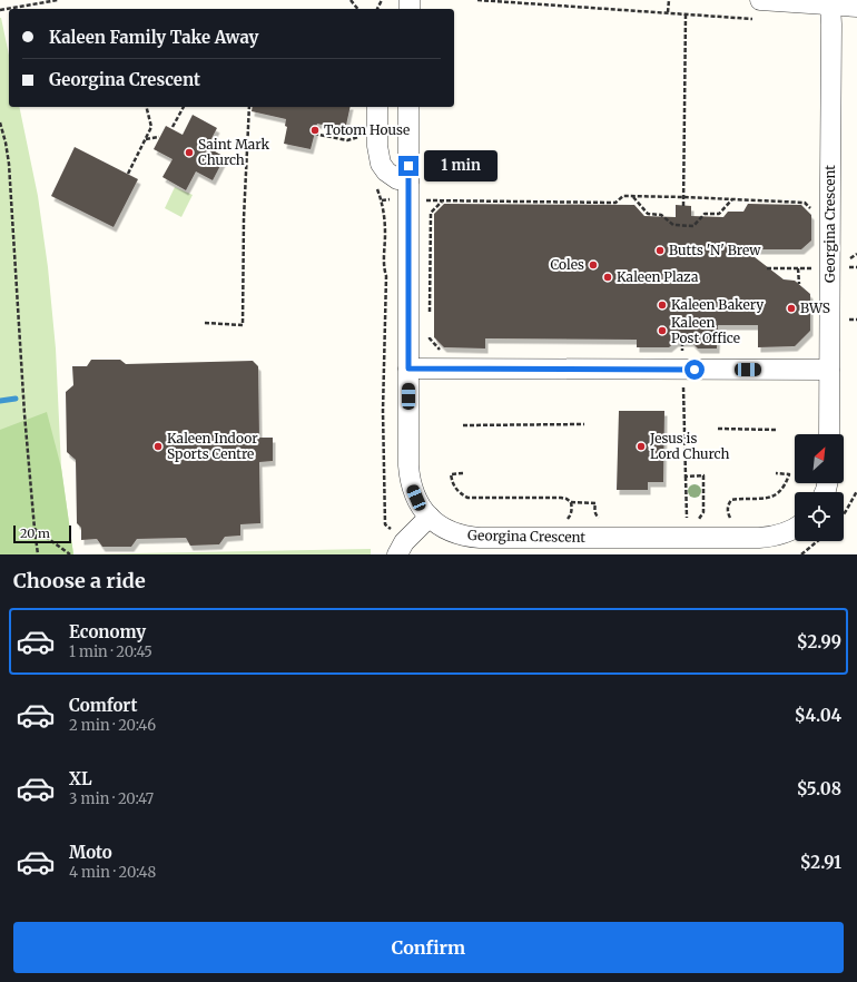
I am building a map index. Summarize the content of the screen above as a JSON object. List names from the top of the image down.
{
  "streets": {
    "street": ["Georgina Crescent"]
  },
  "places": [
    "Totom House",
    "Saint Mark Church",
    "Butts 'N' Brew",
    "Coles",
    "Kaleen Plaza",
    "Kaleen Bakery",
    "BWS",
    "Kaleen Post Office",
    "Kaleen Indoor Sports Centre",
    "Jesus is Lord Church"
  ],
  "scale_bar": "20 m",
  "north": "top right",
  "page": {
    "banner": ["Kaleen Family Take Away", "Georgina Crescent"],
    "bubble": "1 min",
    "scale": "20 m",
    "heading": "Choose a ride",
    "list": [
      {
        "name": "Economy",
        "note": "1 min · 20:45",
        "value": "$2.99"
      },
      {
        "name": "Comfort",
        "note": "2 min · 20:46",
        "value": "$4.04"
      },
      {
        "name": "XL",
        "note": "3 min · 20:47",
        "value": "$5.08"
      },
      {
        "name": "Moto",
        "note": "4 min · 20:48",
        "value": "$2.91"
      }
    ],
    "buttons": "Confirm"
  }
}
